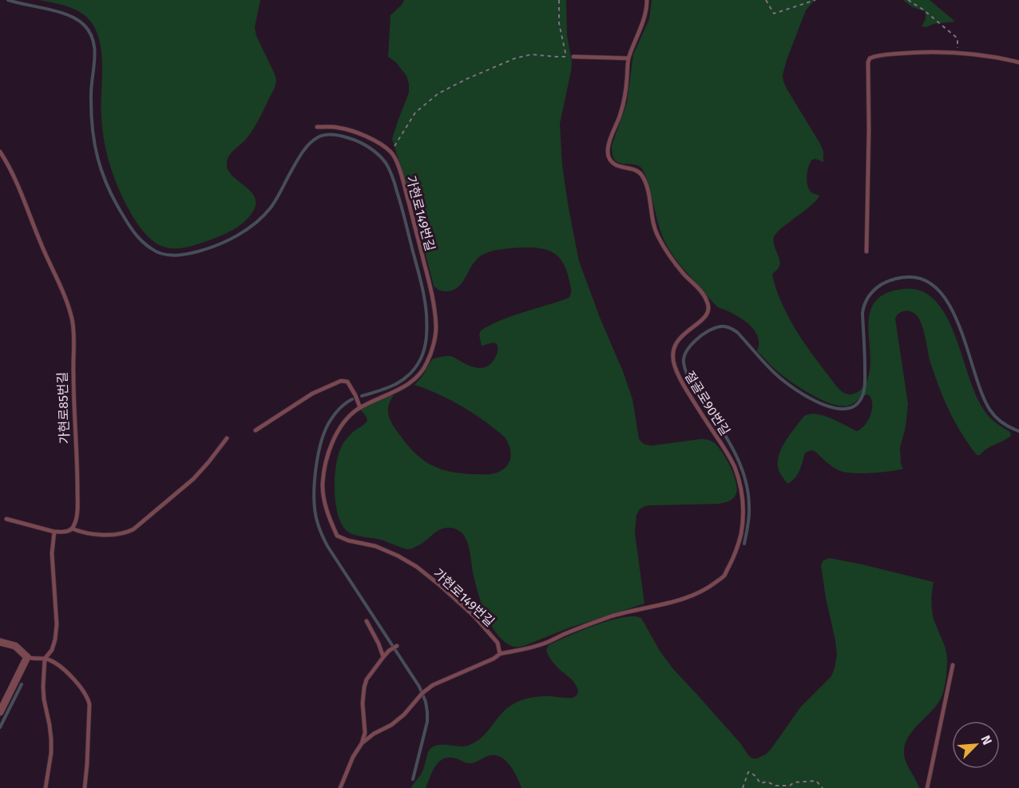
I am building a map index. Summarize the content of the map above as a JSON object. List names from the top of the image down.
{
  "streets": {
    "lane": ["가현로149번길", "절골로90번길", "가현로85번길"]
  },
  "crossings": [
    ["가현로149번길", "절골로90번길"]
  ],
  "north": "top right"
}
